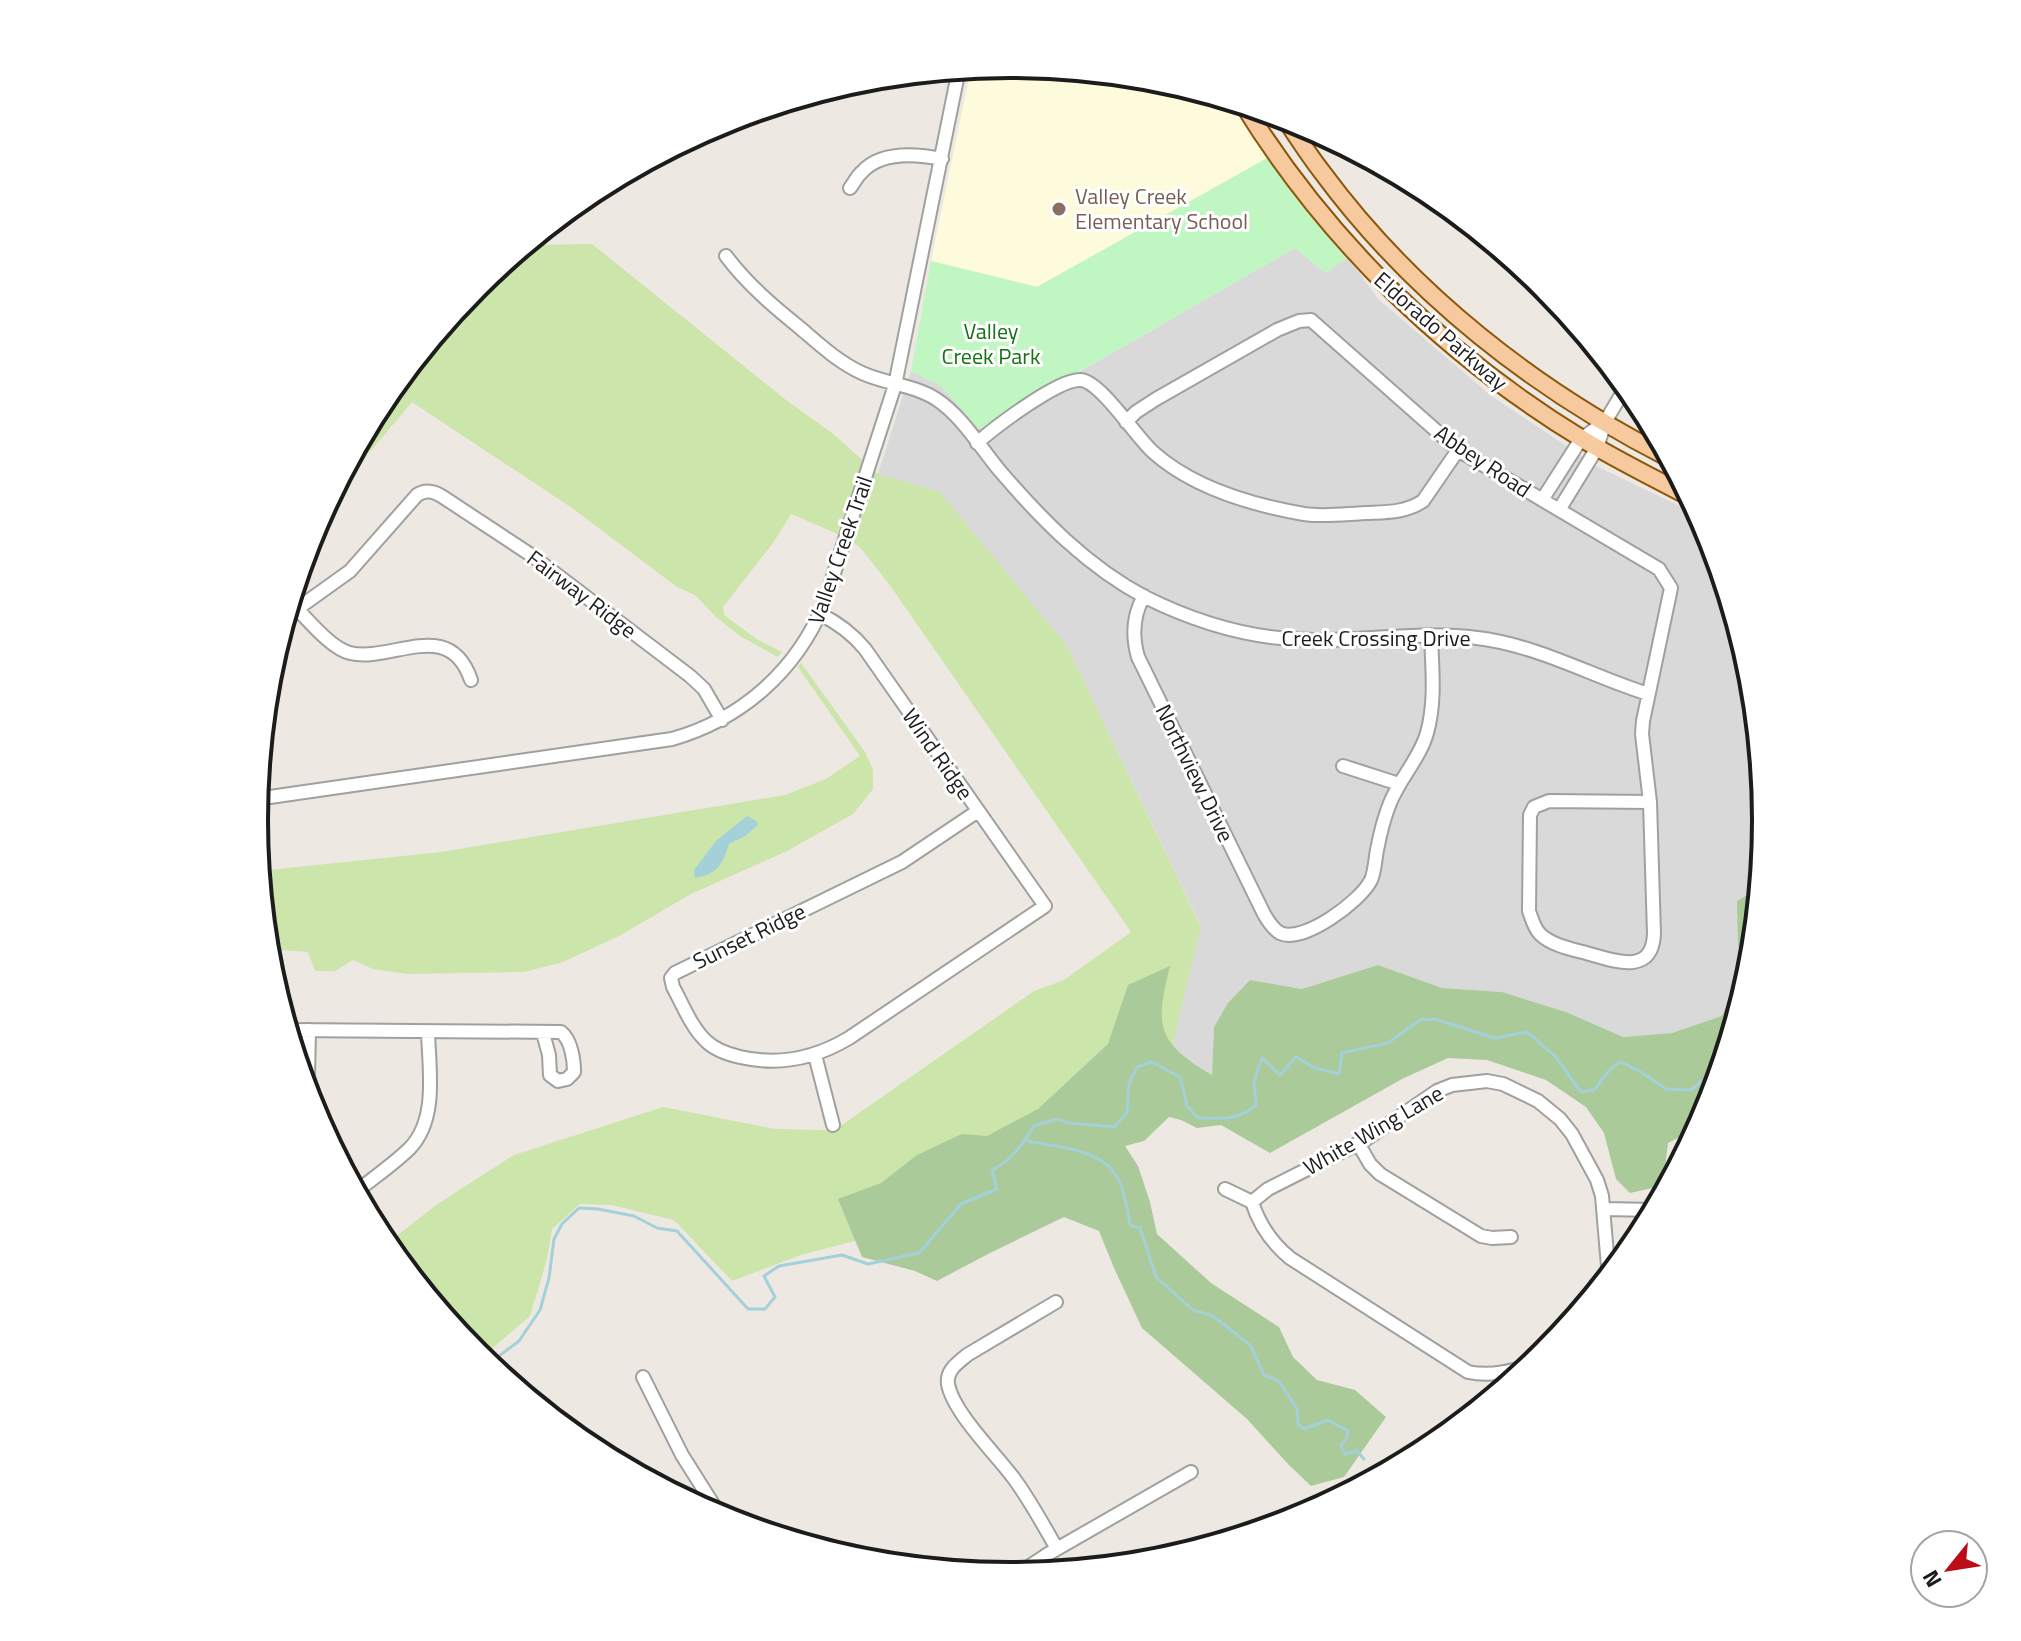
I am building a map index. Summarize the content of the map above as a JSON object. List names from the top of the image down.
{
  "streets": {
    "main road": ["Eldorado Parkway"],
    "street": [
      "Abbey Road",
      "Valley Creek Trail",
      "Fairway Ridge",
      "Creek Crossing Drive",
      "Wind Ridge",
      "Northview Drive",
      "Sunset Ridge",
      "White Wing Lane"
    ]
  },
  "crossings": [
    ["Abbey Road", "Creek Crossing Drive"],
    ["Valley Creek Trail", "Fairway Ridge"],
    ["Valley Creek Trail", "Creek Crossing Drive"],
    ["Valley Creek Trail", "Wind Ridge"],
    ["Creek Crossing Drive", "Northview Drive"],
    ["Wind Ridge", "Sunset Ridge"]
  ],
  "parks": ["Valley Creek Park"],
  "places": ["Valley Creek Elementary School"],
  "north": "bottom left"
}
